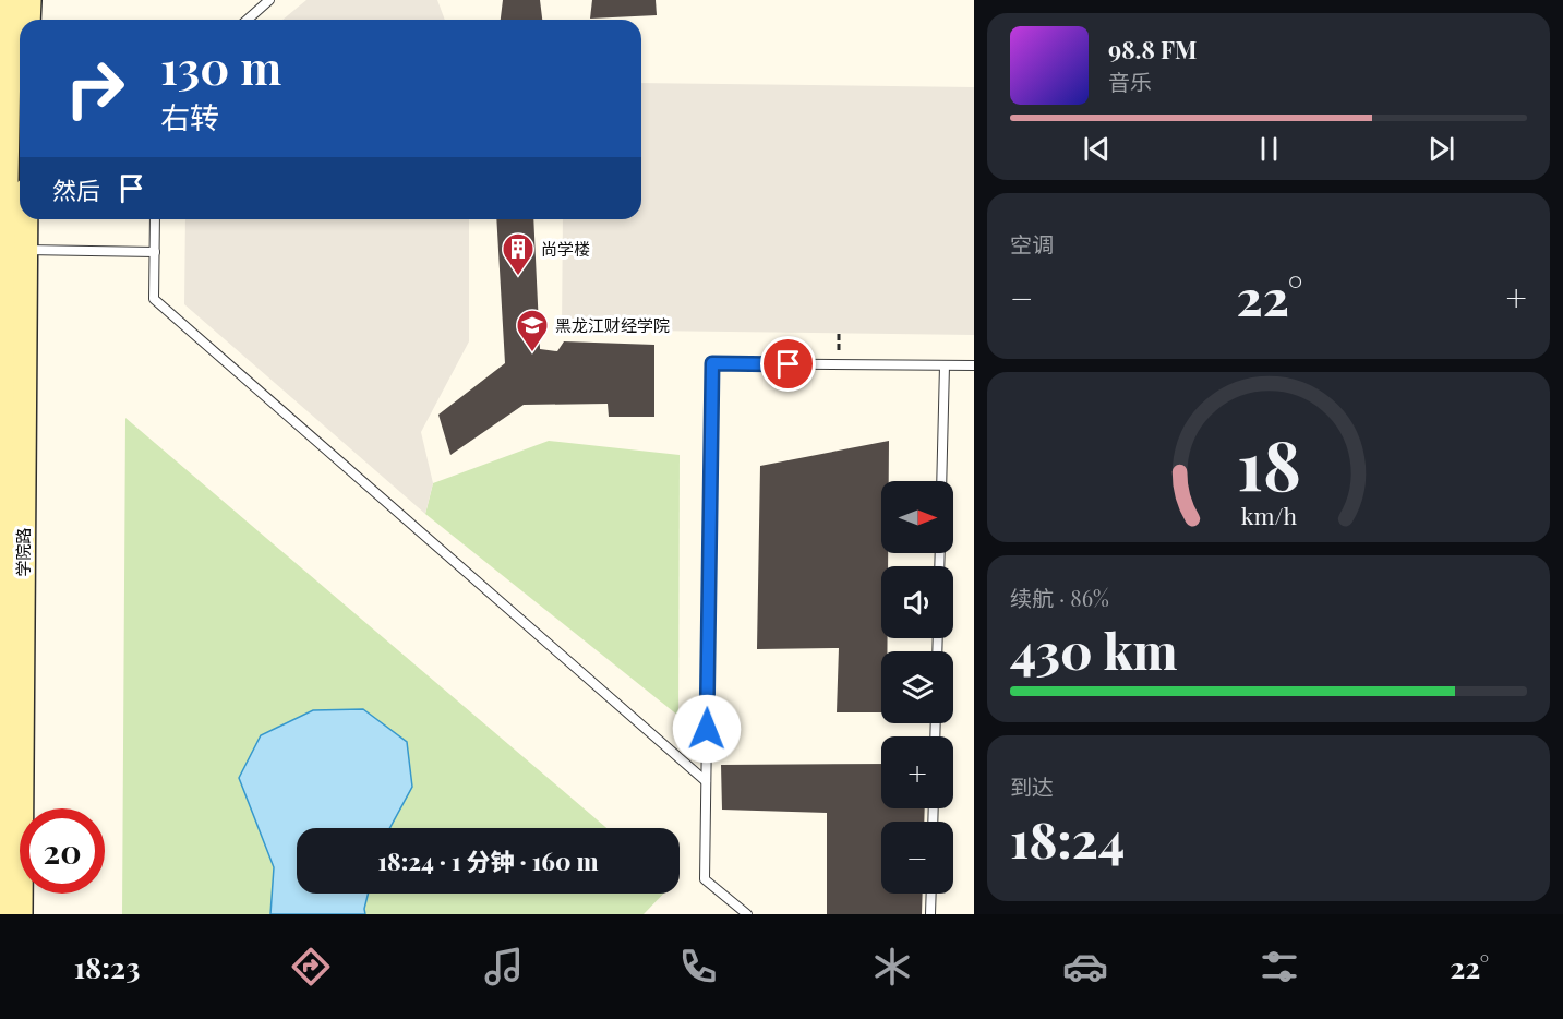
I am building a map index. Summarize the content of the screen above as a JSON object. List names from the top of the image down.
{
  "streets": {
    "main road": ["学院路"]
  },
  "places": {
    "building": ["尚学楼"],
    "school or university": ["黑龙江财经学院"]
  },
  "north": "right",
  "page": {
    "turn": ["130 m", "右转"],
    "song": ["98.8 FM", "音乐"],
    "then": "然后",
    "tile": [
      "空调",
      ["续航 · 86%", "430 km"],
      ["到达", "18:24"]
    ],
    "heat": ["−", "22°", "+"],
    "map_buttons": ["+", "−"],
    "limit": "20",
    "trip": "18:24 · 1 分钟 · 160 m",
    "tabs": ["18:23", "22°"],
    "gauge": ["18", "km/h"]
  }
}
